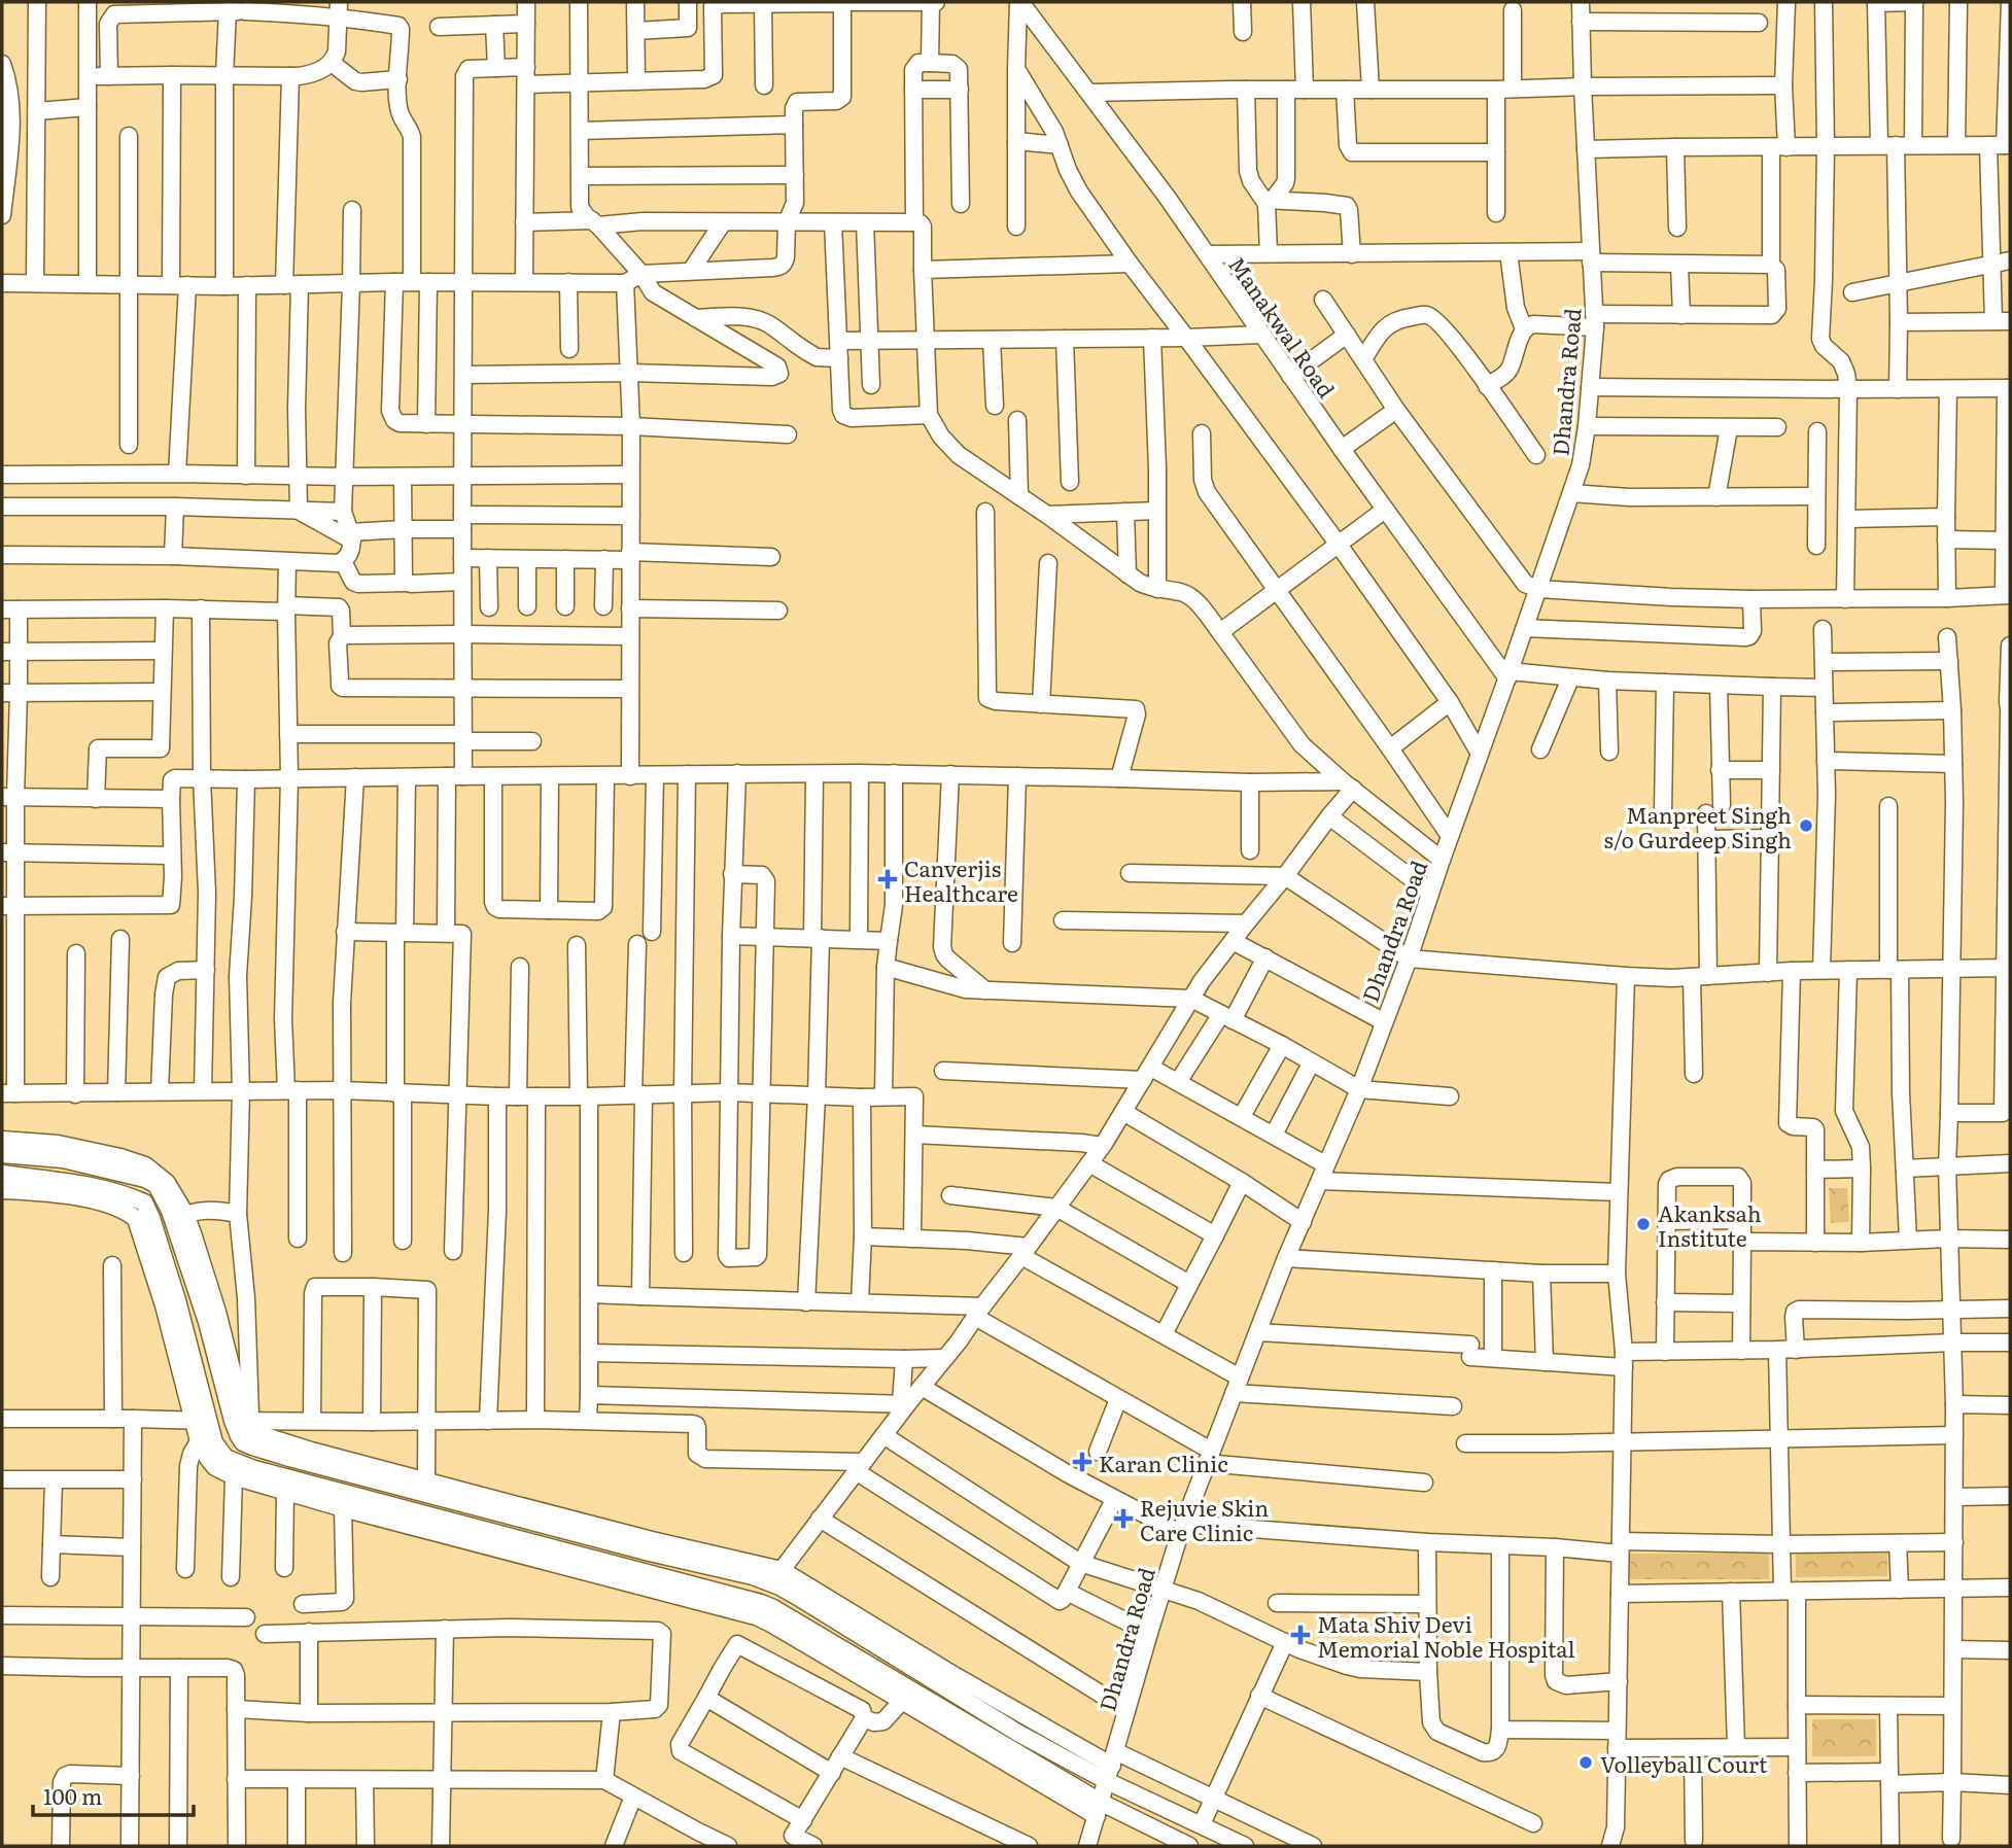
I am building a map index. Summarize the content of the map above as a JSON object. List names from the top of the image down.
{
  "streets": {
    "street": ["Manakwal Road", "Dhandra Road"]
  },
  "crossings": [
    ["Manakwal Road", "Dhandra Road"]
  ],
  "places": {
    "other": ["Manpreet Singh s/o Gurdeep Singh", "Akanksah Institute", "Volleyball Court"],
    "health": [
      "Canverjis Healthcare",
      "Karan Clinic",
      "Rejuvie Skin Care Clinic",
      "Mata Shiv Devi Memorial Noble Hospital"
    ]
  },
  "scale_bar": "100 m"
}
